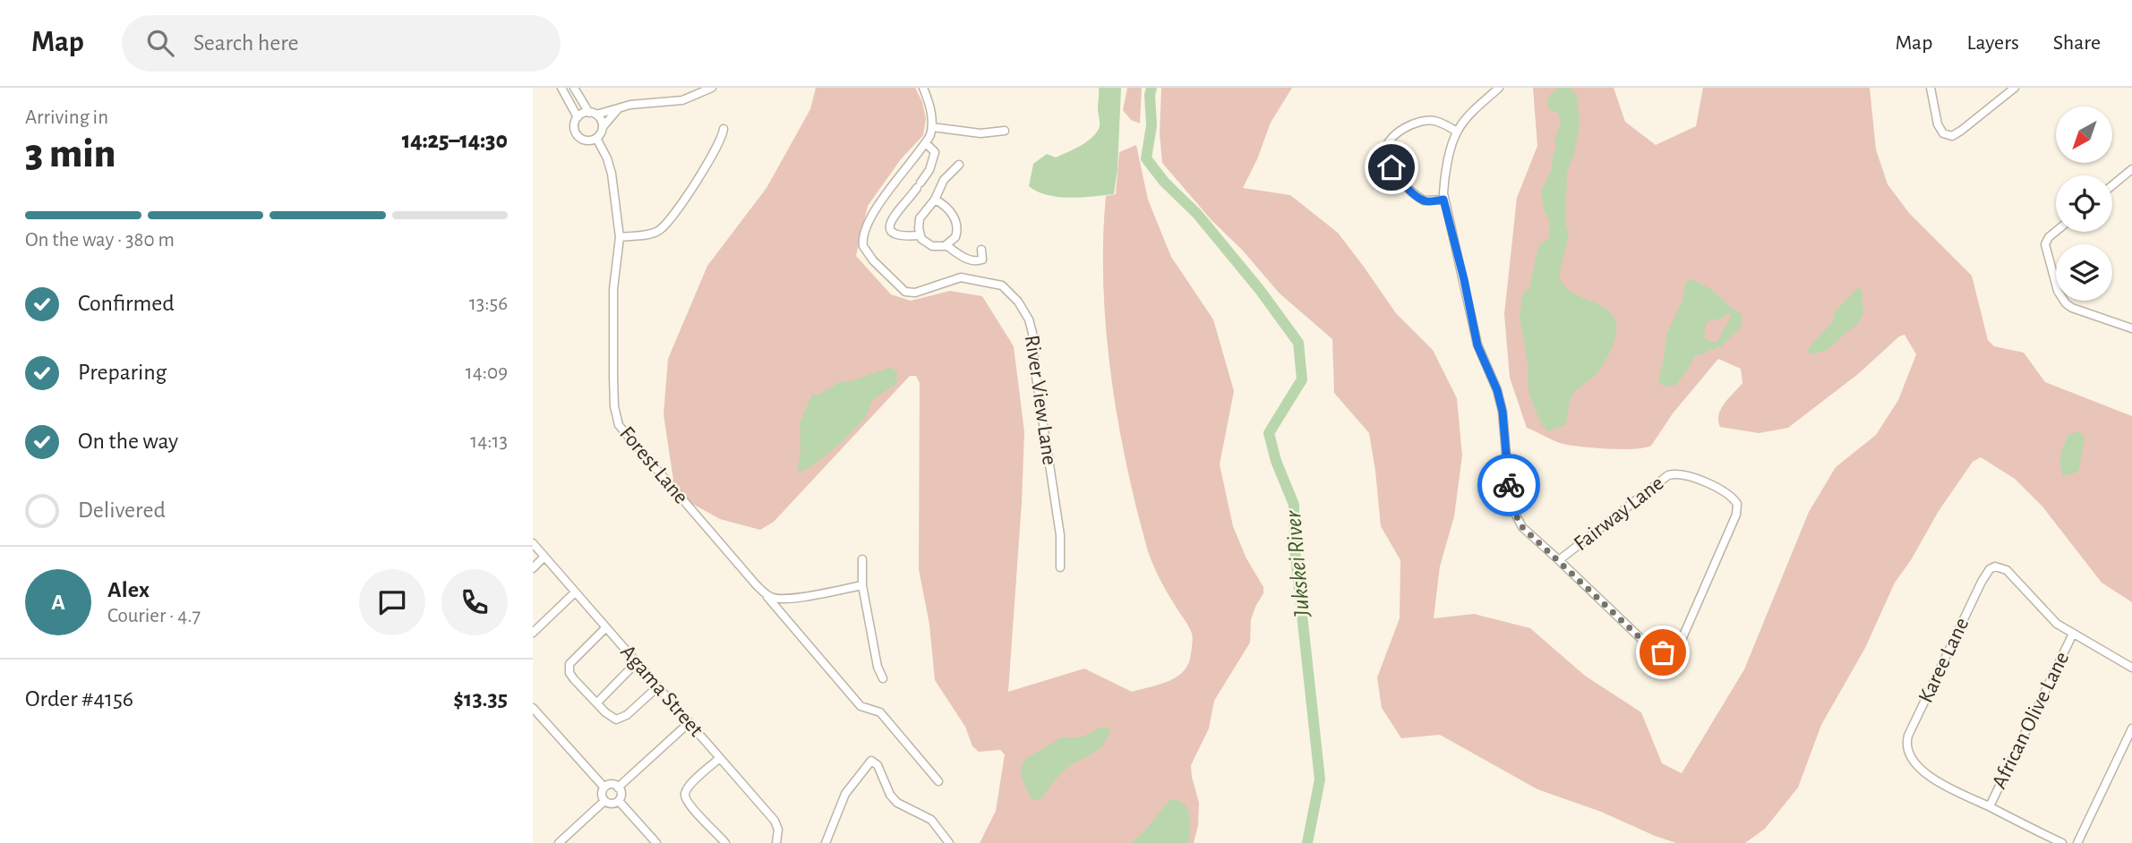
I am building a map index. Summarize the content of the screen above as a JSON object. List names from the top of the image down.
{
  "streets": {
    "street": [
      "River View Lane",
      "Forest Lane",
      "Fairway Lane",
      "Karee Lane",
      "Agama Street",
      "African Olive Lane"
    ]
  },
  "crossings": [
    ["Karee Lane", "African Olive Lane"]
  ],
  "water": ["Jukskei River"],
  "north": "bottom left",
  "page": {
    "header": "Map",
    "search": "Search here",
    "nav": ["Map", "Layers", "Share"],
    "heading": ["3 min", "Arriving in", "14:25–14:30"],
    "panel": [
      "Alex",
      "Courier · 4.7",
      "Order #4156",
      "$13.35"
    ],
    "bar": "On the way · 380 m",
    "list": [
      ["Confirmed", "13:56"],
      ["Preparing", "14:09"],
      ["On the way", "14:13"],
      "Delivered"
    ],
    "round": "A"
  }
}
